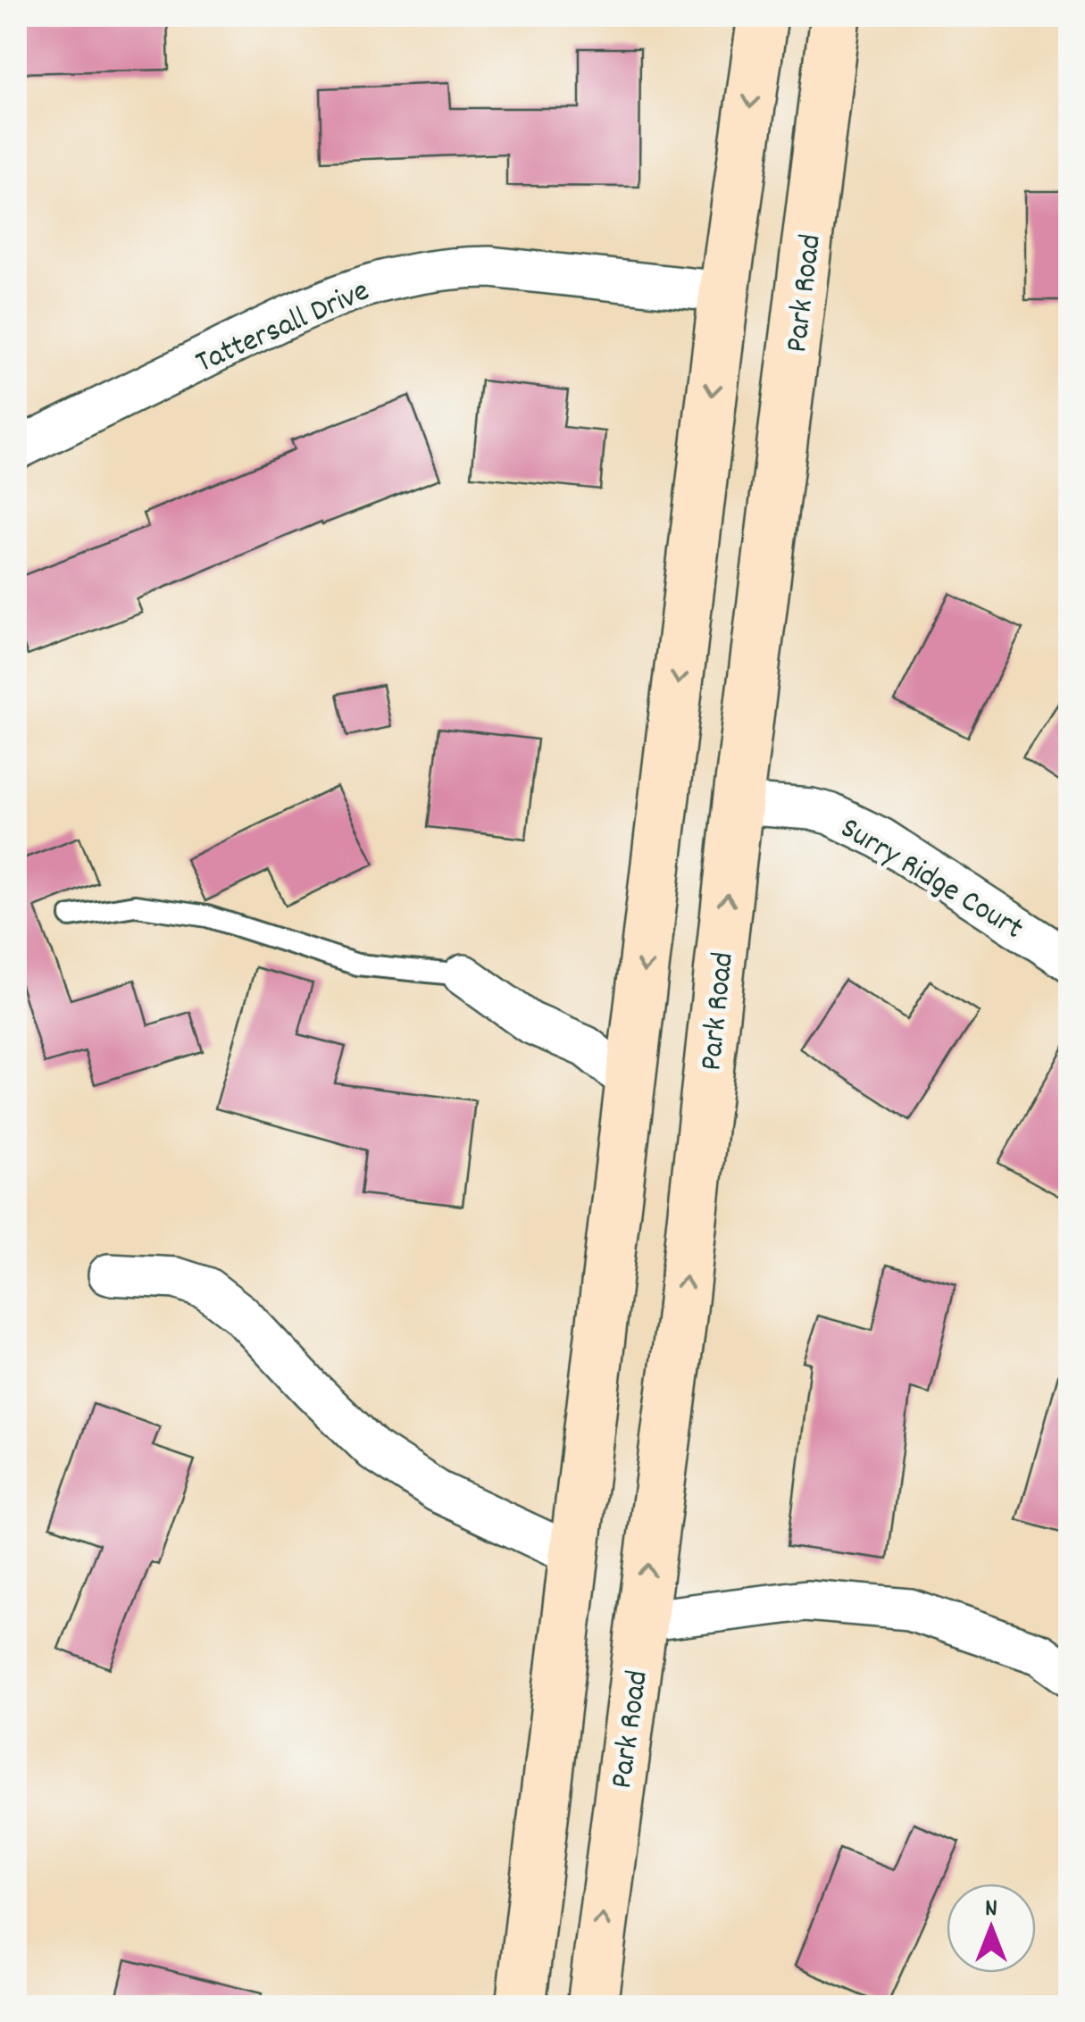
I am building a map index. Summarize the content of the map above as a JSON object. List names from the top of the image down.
{
  "streets": {
    "main road": ["Park Road"],
    "street": ["Tattersall Drive", "Surry Ridge Court"]
  },
  "crossings": [
    ["Park Road", "Surry Ridge Court"]
  ],
  "north": "top"
}
